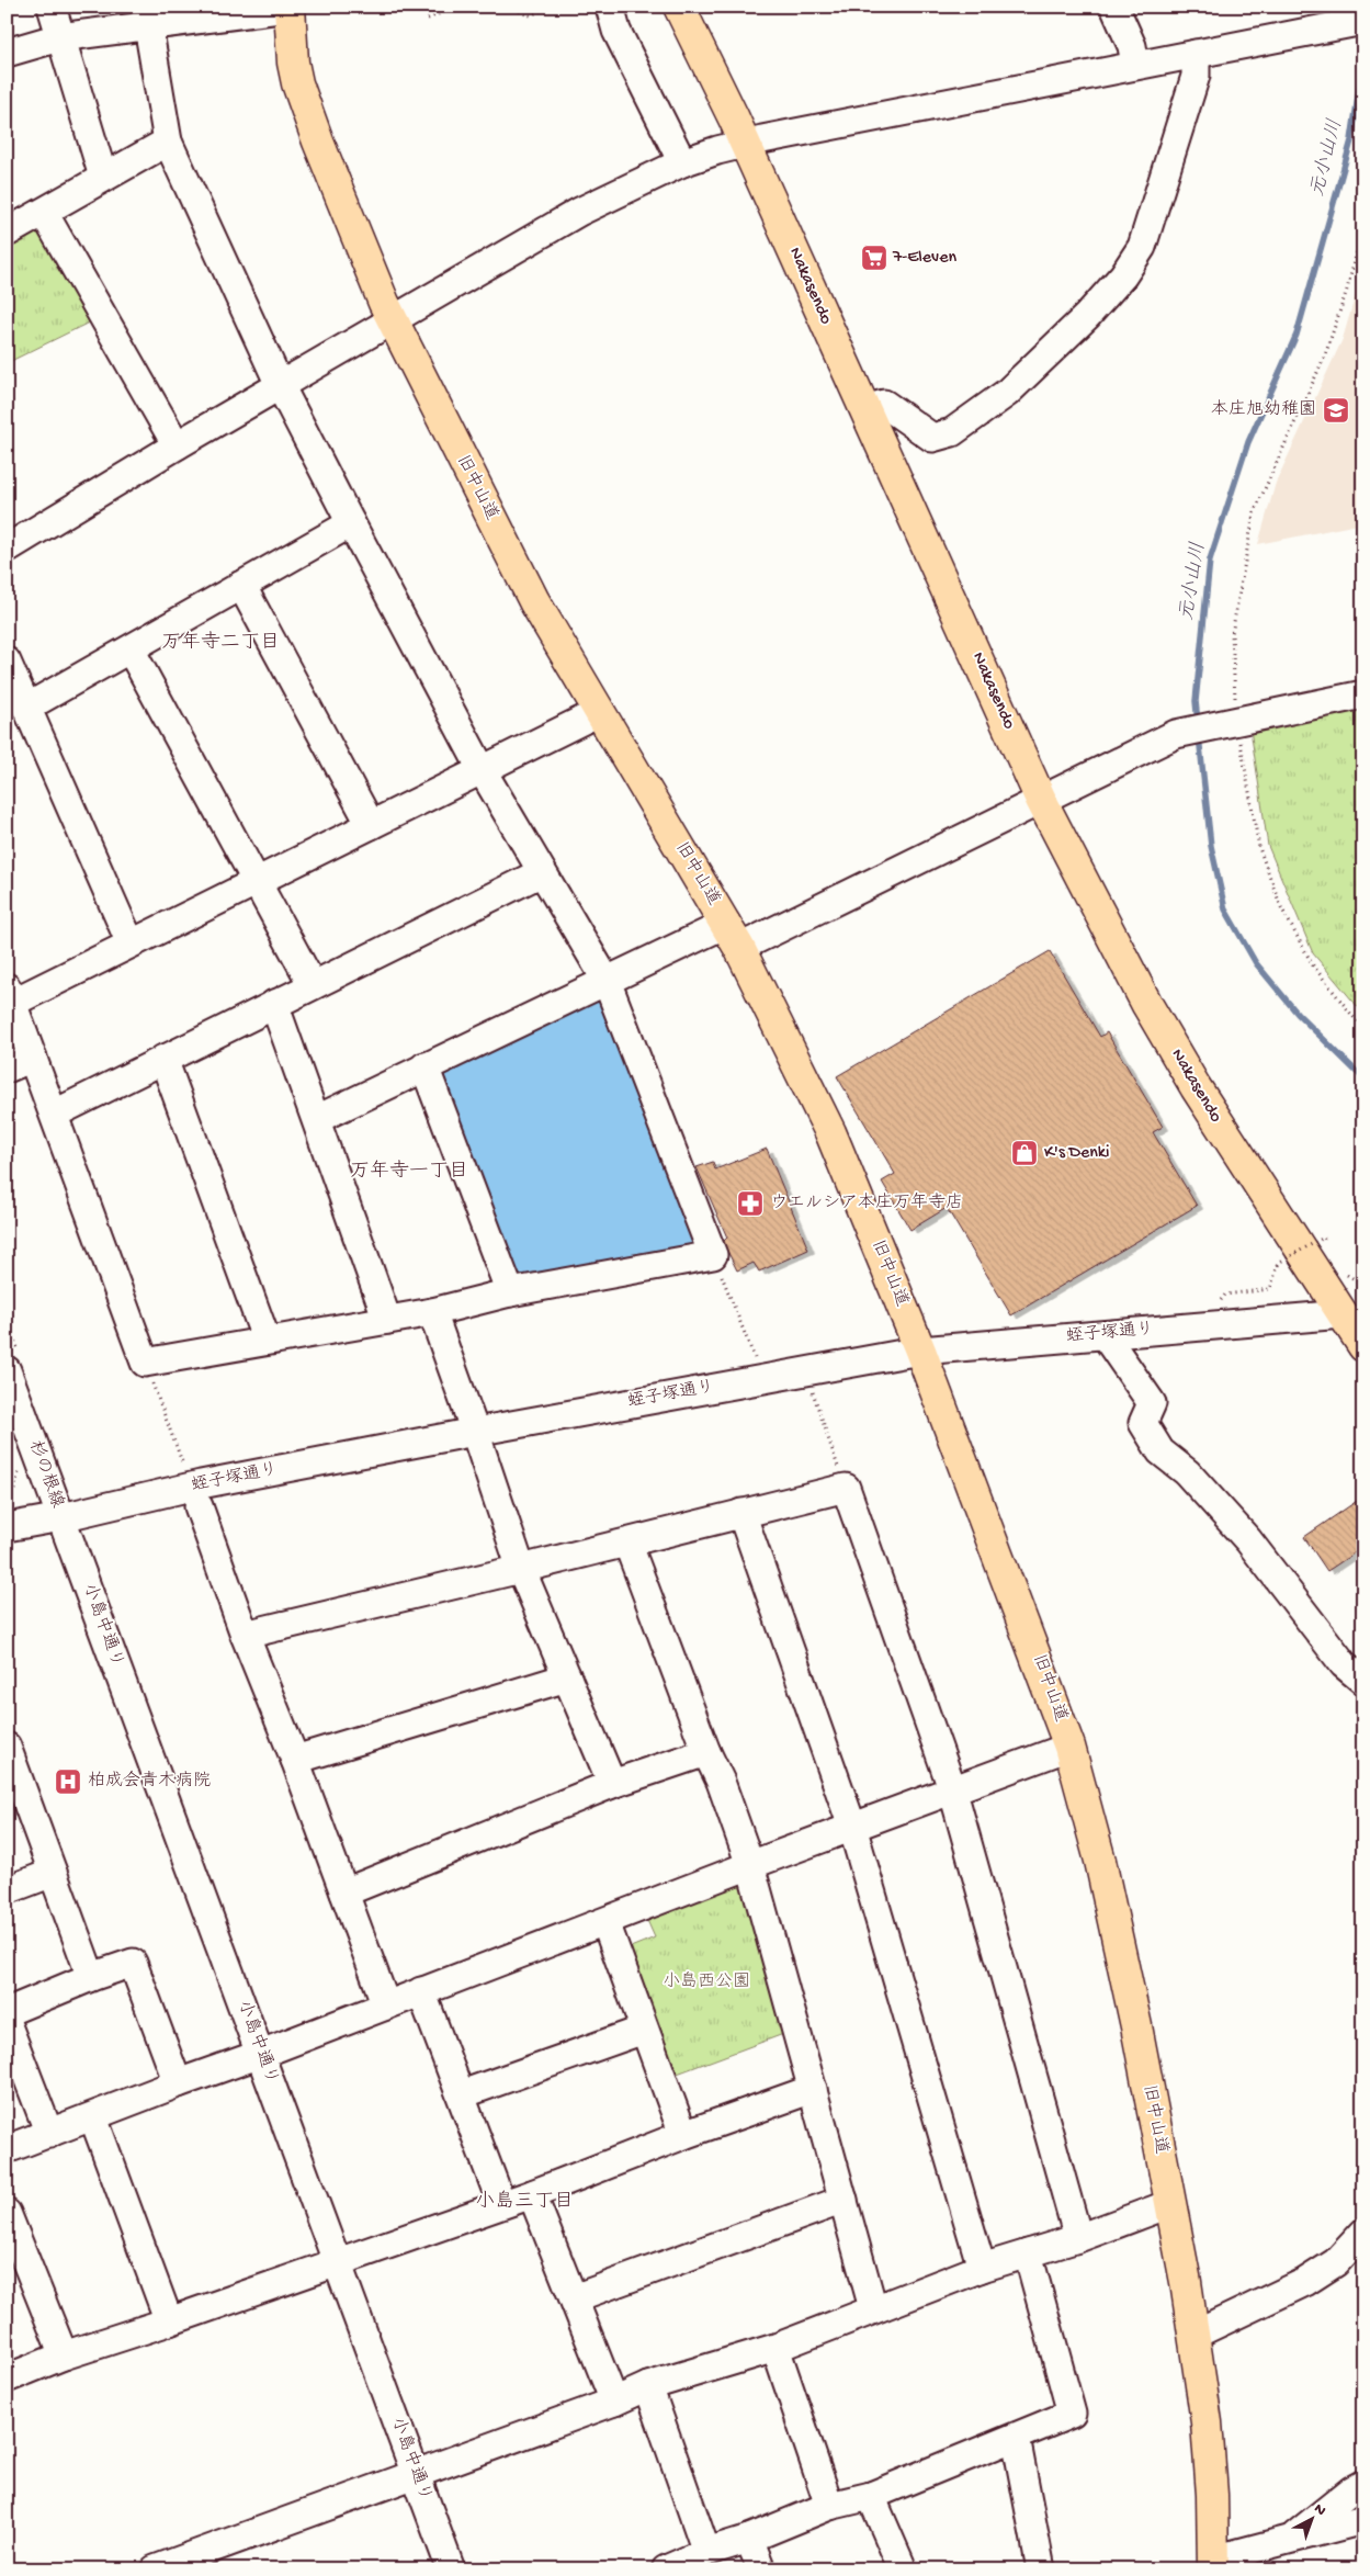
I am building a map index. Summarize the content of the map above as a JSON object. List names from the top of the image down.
{
  "streets": {
    "main road": ["Nakasendo", "旧中山道"],
    "street": ["蛭子塚通り", "杉の根線", "小島中通り"]
  },
  "crossings": [
    ["Nakasendo", "蛭子塚通り"],
    ["旧中山道", "蛭子塚通り"],
    ["蛭子塚通り", "杉の根線"],
    ["蛭子塚通り", "小島中通り"],
    ["杉の根線", "小島中通り"]
  ],
  "districts": ["万年寺二丁目", "万年寺一丁目", "小島三丁目"],
  "water": ["元小山川"],
  "parks": ["小島西公園"],
  "places": {
    "supermarket": ["7-Eleven"],
    "school or university": ["本庄旭幼稚園"],
    "shop": ["K's Denki"],
    "pharmacy": ["ウエルシア本庄万年寺店"],
    "hospital": ["柏成会青木病院"]
  },
  "north": "top right"
}
